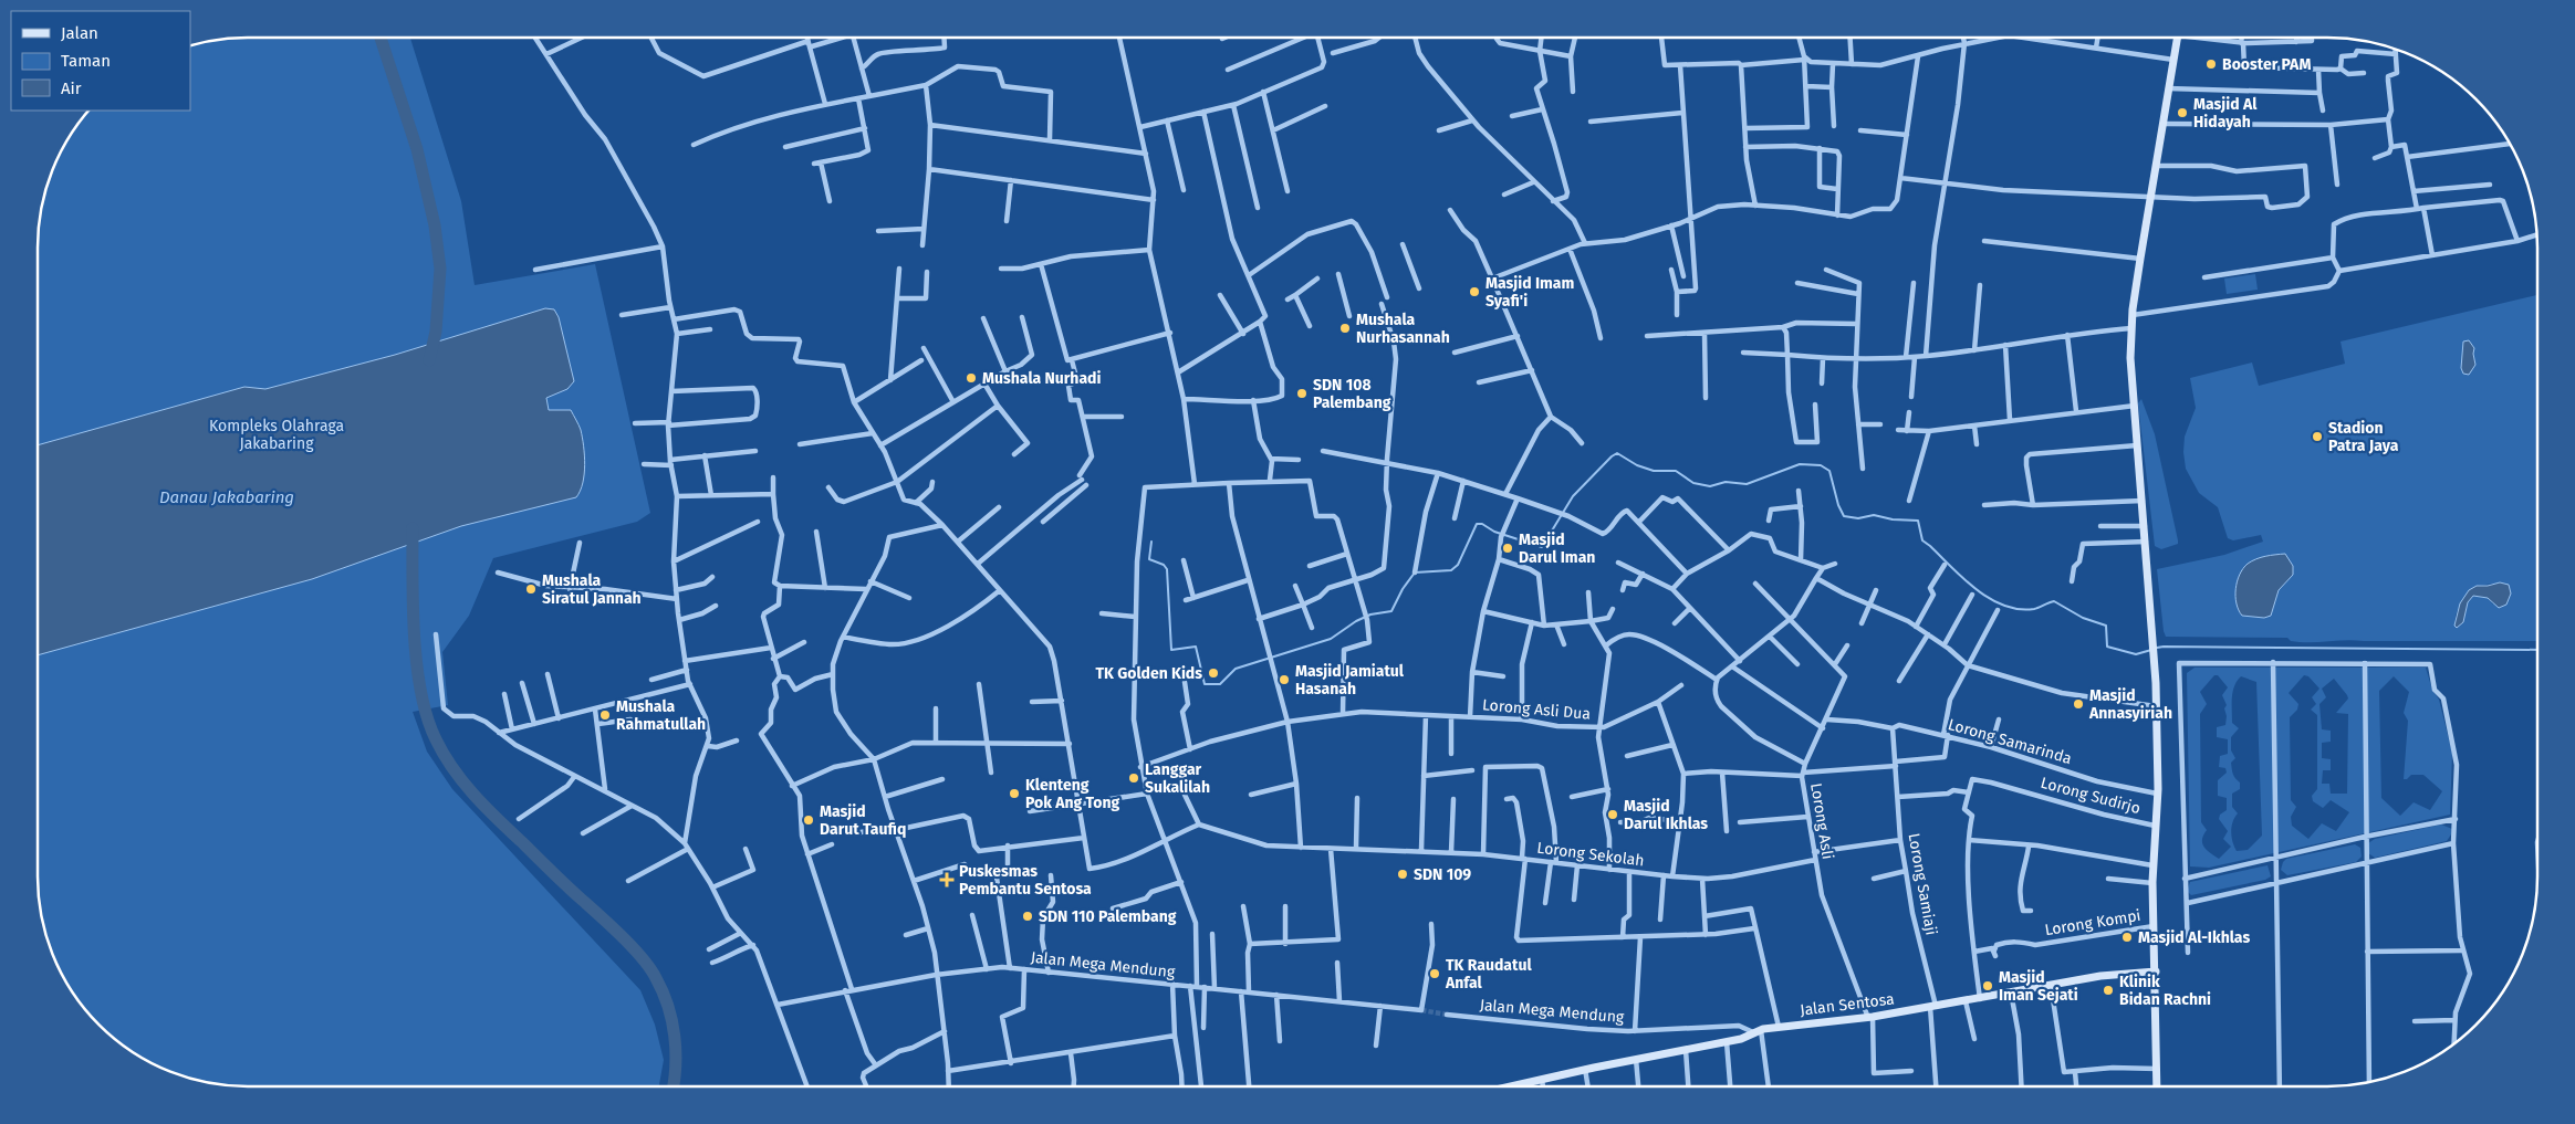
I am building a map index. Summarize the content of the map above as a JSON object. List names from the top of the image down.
{
  "streets": {
    "main road": ["Jalan Sentosa"],
    "street": [
      "Lorong Asli Dua",
      "Lorong Samarinda",
      "Lorong Sudirjo",
      "Lorong Asli",
      "Lorong Sekolah",
      "Lorong Samiaji",
      "Lorong Kompi",
      "Jalan Mega Mendung"
    ]
  },
  "crossings": [
    ["Lorong Samarinda", "Lorong Asli"],
    ["Lorong Asli", "Lorong Sekolah"],
    ["Lorong Asli", "Jalan Sentosa"],
    ["Lorong Samiaji", "Jalan Sentosa"],
    ["Jalan Mega Mendung", "Jalan Sentosa"]
  ],
  "water": ["Danau Jakabaring"],
  "parks": ["Kompleks Olahraga Jakabaring"],
  "places": {
    "other": [
      "Booster PAM",
      "Masjid Al Hidayah",
      "Masjid Imam Syafi'i",
      "Mushala Nurhasannah",
      "Mushala Nurhadi",
      "SDN 108 Palembang",
      "Stadion Patra Jaya",
      "Masjid Darul Iman",
      "Mushala Siratul Jannah",
      "TK Golden Kids",
      "Masjid Jamiatul Hasanah",
      "Masjid Annasyiriah",
      "Mushala Rahmatullah",
      "Langgar Sukalilah",
      "Klenteng Pok Ang Tong",
      "Masjid Darul Ikhlas",
      "Masjid Darut Taufiq",
      "SDN 109",
      "SDN 110 Palembang",
      "Masjid Al-Ikhlas",
      "TK Raudatul Anfal",
      "Masjid Iman Sejati",
      "Klinik Bidan Rachni"
    ],
    "health": ["Puskesmas Pembantu Sentosa"]
  },
  "legend": ["Jalan", "Taman", "Air"]
}
